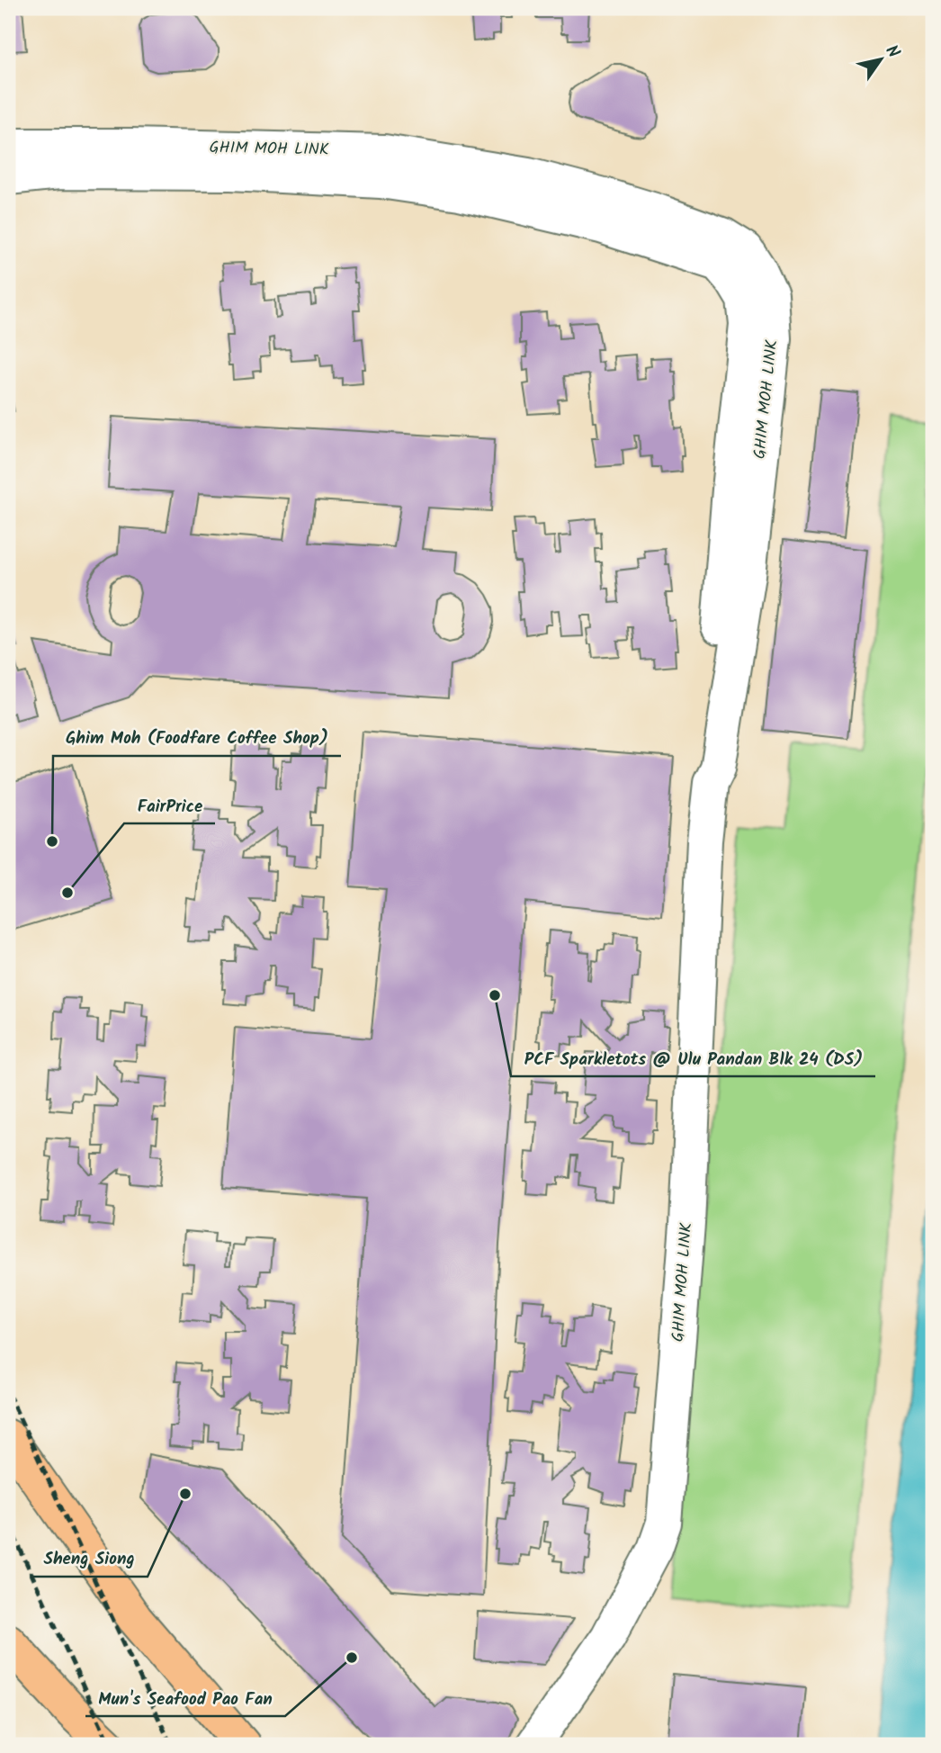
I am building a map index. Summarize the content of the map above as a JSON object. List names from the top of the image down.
{
  "streets": {
    "street": ["GHIM MOH LINK"]
  },
  "places": [
    "Ghim Moh (Foodfare Coffee Shop)",
    "FairPrice",
    "PCF Sparkletots @ Ulu Pandan Blk 24 (DS)",
    "Sheng Siong",
    "Mun's Seafood Pao Fan"
  ],
  "north": "top right"
}
